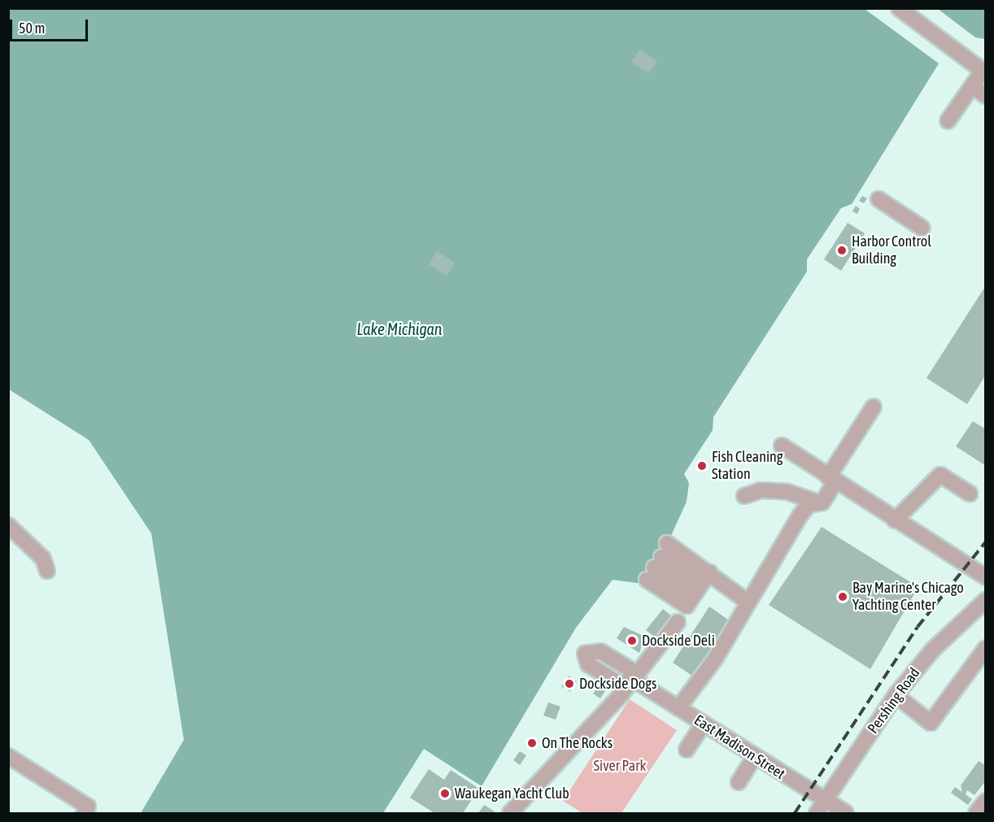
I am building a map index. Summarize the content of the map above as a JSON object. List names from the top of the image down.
{
  "streets": {
    "street": ["Pershing Road", "East Madison Street"]
  },
  "crossings": [
    ["Pershing Road", "East Madison Street"]
  ],
  "water": ["Lake Michigan"],
  "parks": ["Siver Park"],
  "places": [
    "Harbor Control Building",
    "Fish Cleaning Station",
    "Bay Marine's Chicago Yachting Center",
    "Dockside Deli",
    "Dockside Dogs",
    "On The Rocks",
    "Waukegan Yacht Club"
  ],
  "scale_bar": "50 m"
}
